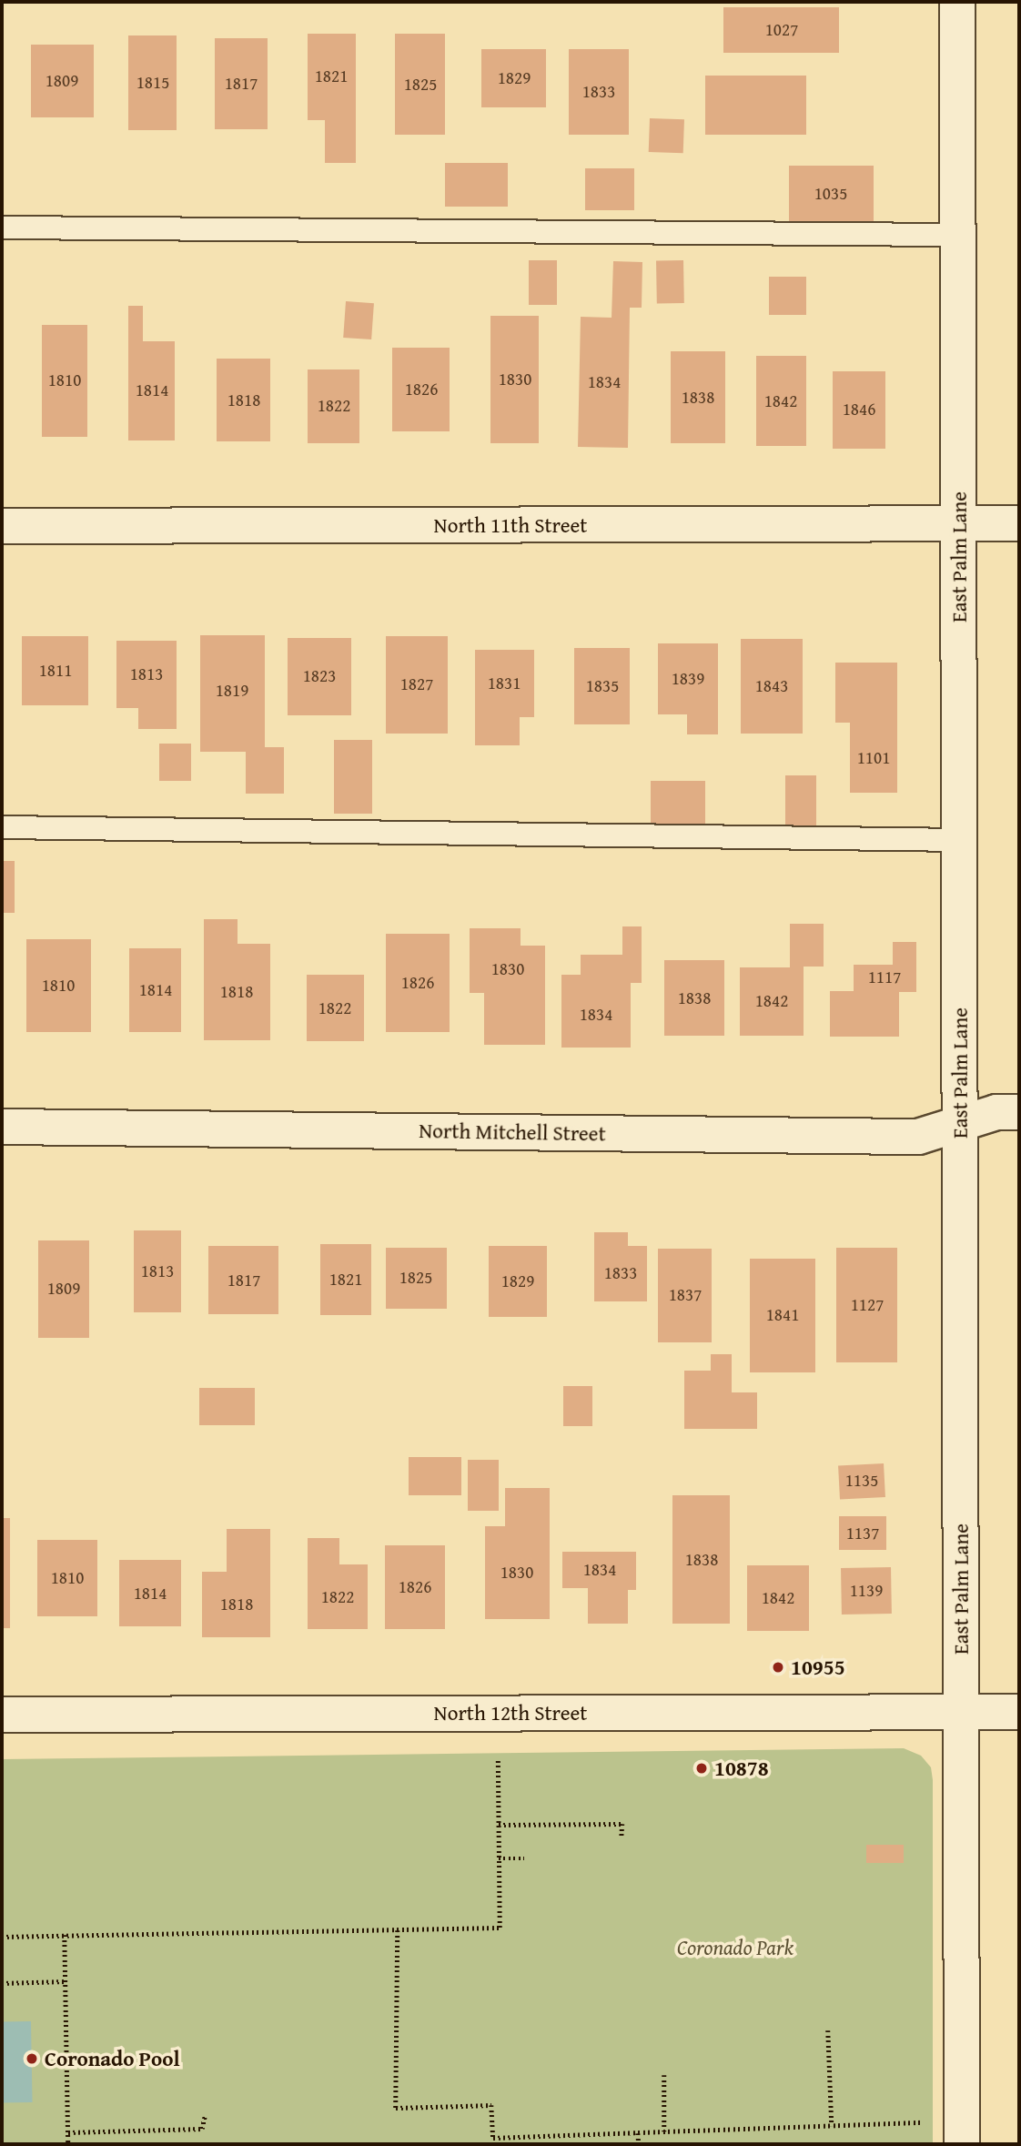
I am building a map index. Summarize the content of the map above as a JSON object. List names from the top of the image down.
{
  "streets": {
    "street": [
      "North 11th Street",
      "East Palm Lane",
      "North Mitchell Street",
      "North 12th Street"
    ]
  },
  "crossings": [
    ["North 11th Street", "East Palm Lane"],
    ["East Palm Lane", "North Mitchell Street"],
    ["East Palm Lane", "North 12th Street"]
  ],
  "parks": ["Coronado Park"],
  "places": ["10955", "10878", "Coronado Pool"],
  "house_numbers": [
    "1027",
    "1821",
    "1829",
    "1809",
    "1815",
    "1817",
    "1825",
    "1833",
    "1035",
    "1830",
    "1810",
    "1834",
    "1826",
    "1814",
    "1838",
    "1818",
    "1842",
    "1822",
    "1846",
    "1811",
    "1813",
    "1823",
    "1839",
    "1831",
    "1827",
    "1835",
    "1843",
    "1819",
    "1101",
    "1830",
    "1117",
    "1826",
    "1810",
    "1814",
    "1818",
    "1838",
    "1842",
    "1822",
    "1834",
    "1813",
    "1833",
    "1825",
    "1821",
    "1817",
    "1829",
    "1809",
    "1837",
    "1127",
    "1841",
    "1135",
    "1137",
    "1838",
    "1834",
    "1830",
    "1810",
    "1826",
    "1139",
    "1814",
    "1822",
    "1842",
    "1818"
  ]
}
